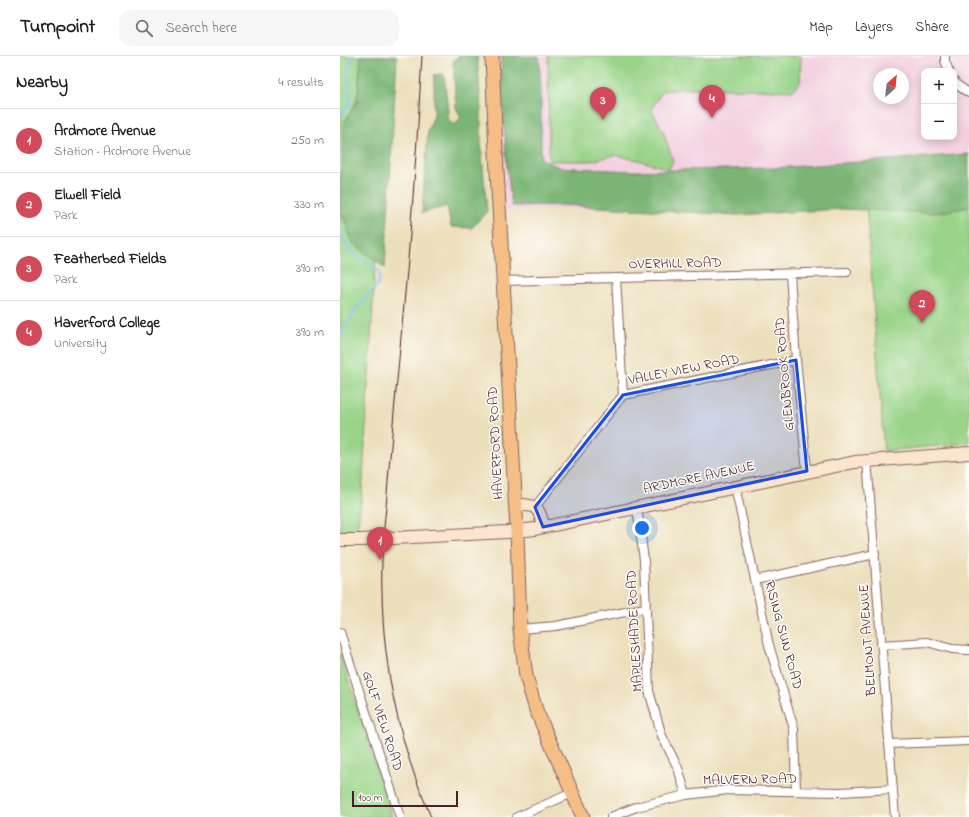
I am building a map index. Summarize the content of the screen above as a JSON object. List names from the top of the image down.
{
  "streets": {
    "main road": ["HAVERFORD ROAD"],
    "street": [
      "OVERHILL ROAD",
      "VALLEY VIEW ROAD",
      "GLENBROOK ROAD",
      "ARDMORE AVENUE",
      "MAPLESHADE ROAD",
      "RISING SUN ROAD",
      "BELMONT AVENUE",
      "GOLF VIEW ROAD",
      "MALVERN ROAD"
    ]
  },
  "crossings": [
    ["OVERHILL ROAD", "GLENBROOK ROAD"],
    ["OVERHILL ROAD", "HAVERFORD ROAD"],
    ["VALLEY VIEW ROAD", "GLENBROOK ROAD"],
    ["GLENBROOK ROAD", "ARDMORE AVENUE"],
    ["HAVERFORD ROAD", "ARDMORE AVENUE"],
    ["ARDMORE AVENUE", "MAPLESHADE ROAD"],
    ["ARDMORE AVENUE", "RISING SUN ROAD"],
    ["ARDMORE AVENUE", "BELMONT AVENUE"],
    ["MAPLESHADE ROAD", "MALVERN ROAD"],
    ["RISING SUN ROAD", "MALVERN ROAD"],
    ["BELMONT AVENUE", "MALVERN ROAD"]
  ],
  "scale_bar": "100 m",
  "north": "top right",
  "page": {
    "header": "Turnpoint",
    "search": "Search here",
    "nav": ["Map", "Layers", "Share"],
    "heading": ["Nearby", "4 results"],
    "map_buttons": ["+", "−"],
    "pins": [
      "4",
      "3",
      "2",
      "1"
    ],
    "list": [
      {
        "mark": "1",
        "name": "Ardmore Avenue",
        "note": "Station · Ardmore Avenue",
        "value": "250 m"
      },
      {
        "mark": "2",
        "name": "Elwell Field",
        "note": "Park",
        "value": "330 m"
      },
      {
        "mark": "3",
        "name": "Featherbed Fields",
        "note": "Park",
        "value": "390 m"
      },
      {
        "mark": "4",
        "name": "Haverford College",
        "note": "University",
        "value": "390 m"
      }
    ],
    "scale": "100 m"
  }
}
